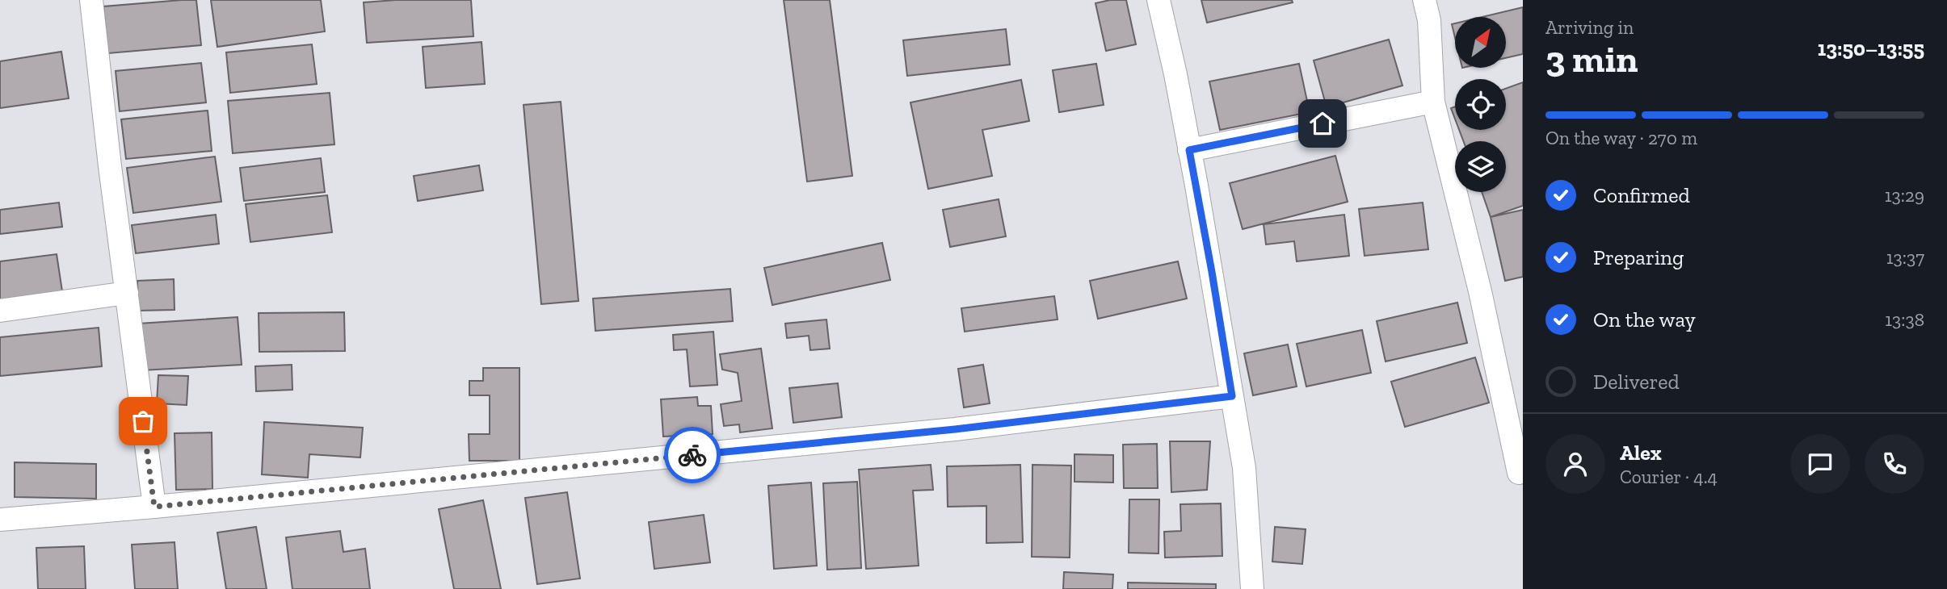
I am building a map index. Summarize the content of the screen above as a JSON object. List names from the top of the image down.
{
  "north": "top right",
  "page": {
    "heading": ["3 min", "Arriving in", "13:50–13:55"],
    "panel": ["Alex", "Courier · 4.4"],
    "bar": "On the way · 270 m",
    "list": [
      ["Confirmed", "13:29"],
      ["Preparing", "13:37"],
      ["On the way", "13:38"],
      "Delivered"
    ]
  }
}
